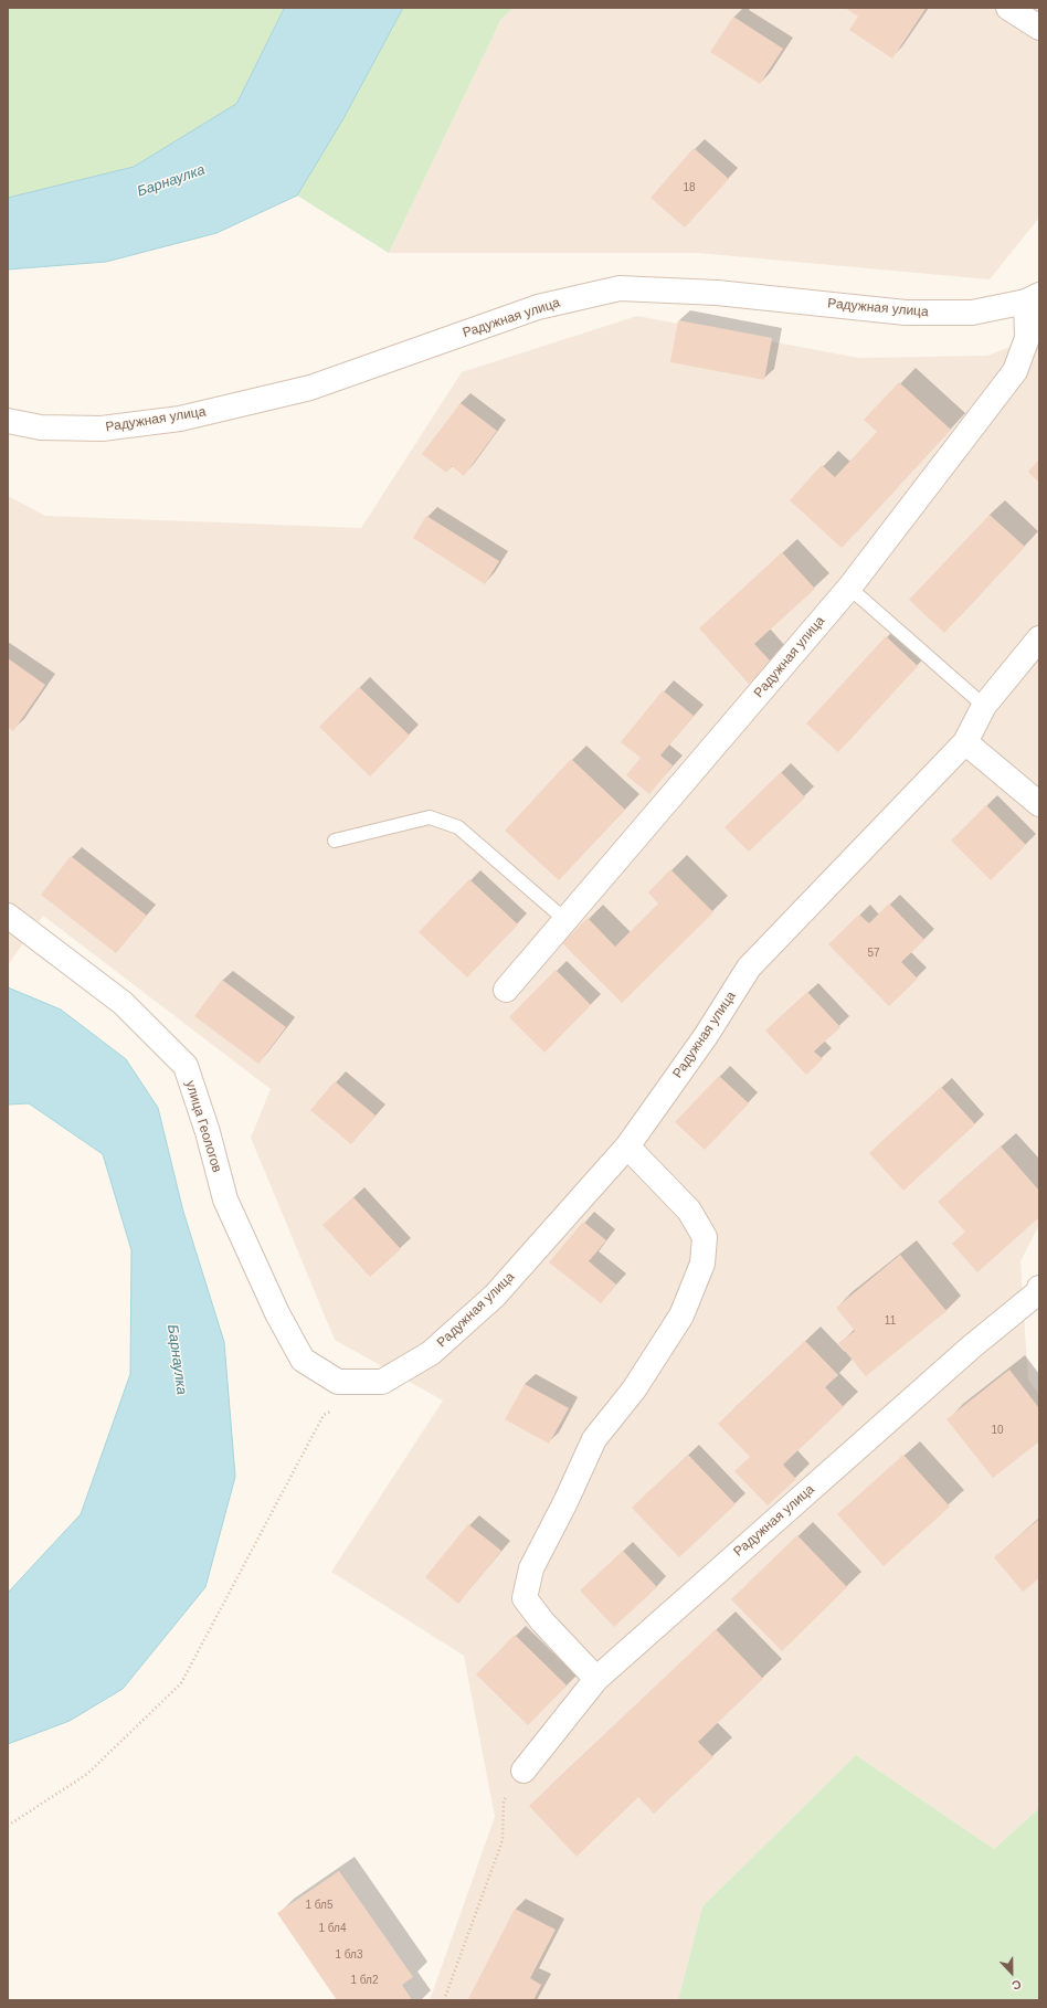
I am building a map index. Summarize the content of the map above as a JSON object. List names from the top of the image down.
{
  "streets": {
    "street": ["Радужная улица", "улица Геологов"]
  },
  "crossings": [
    ["Радужная улица", "улица Геологов"]
  ],
  "water": ["Барнаулка"],
  "house_numbers": [
    "18",
    "57",
    "11",
    "10",
    "1 бл5",
    "1 бл4",
    "1 бл3",
    "1 бл2"
  ],
  "north": "bottom"
}
